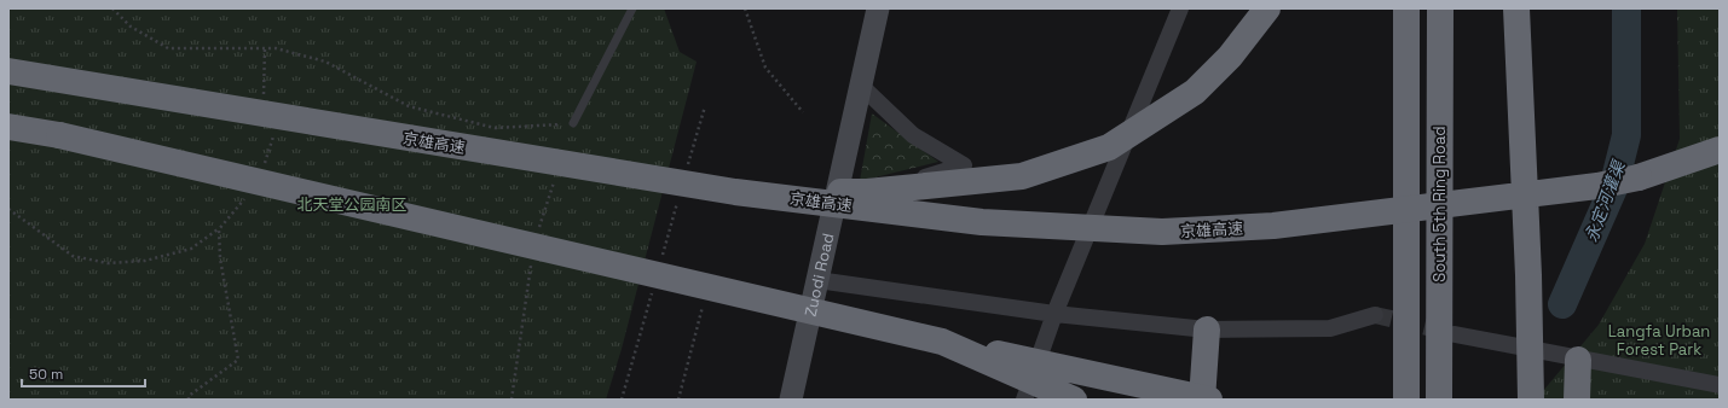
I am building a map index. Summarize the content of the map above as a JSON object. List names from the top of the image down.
{
  "streets": {
    "highway": ["京雄高速", "South 5th Ring Road"],
    "main road": ["Zuodi Road"]
  },
  "water": ["永定河灌渠"],
  "parks": ["北天堂公园南区", "Langfa Urban Forest Park"],
  "scale_bar": "50 m"
}
